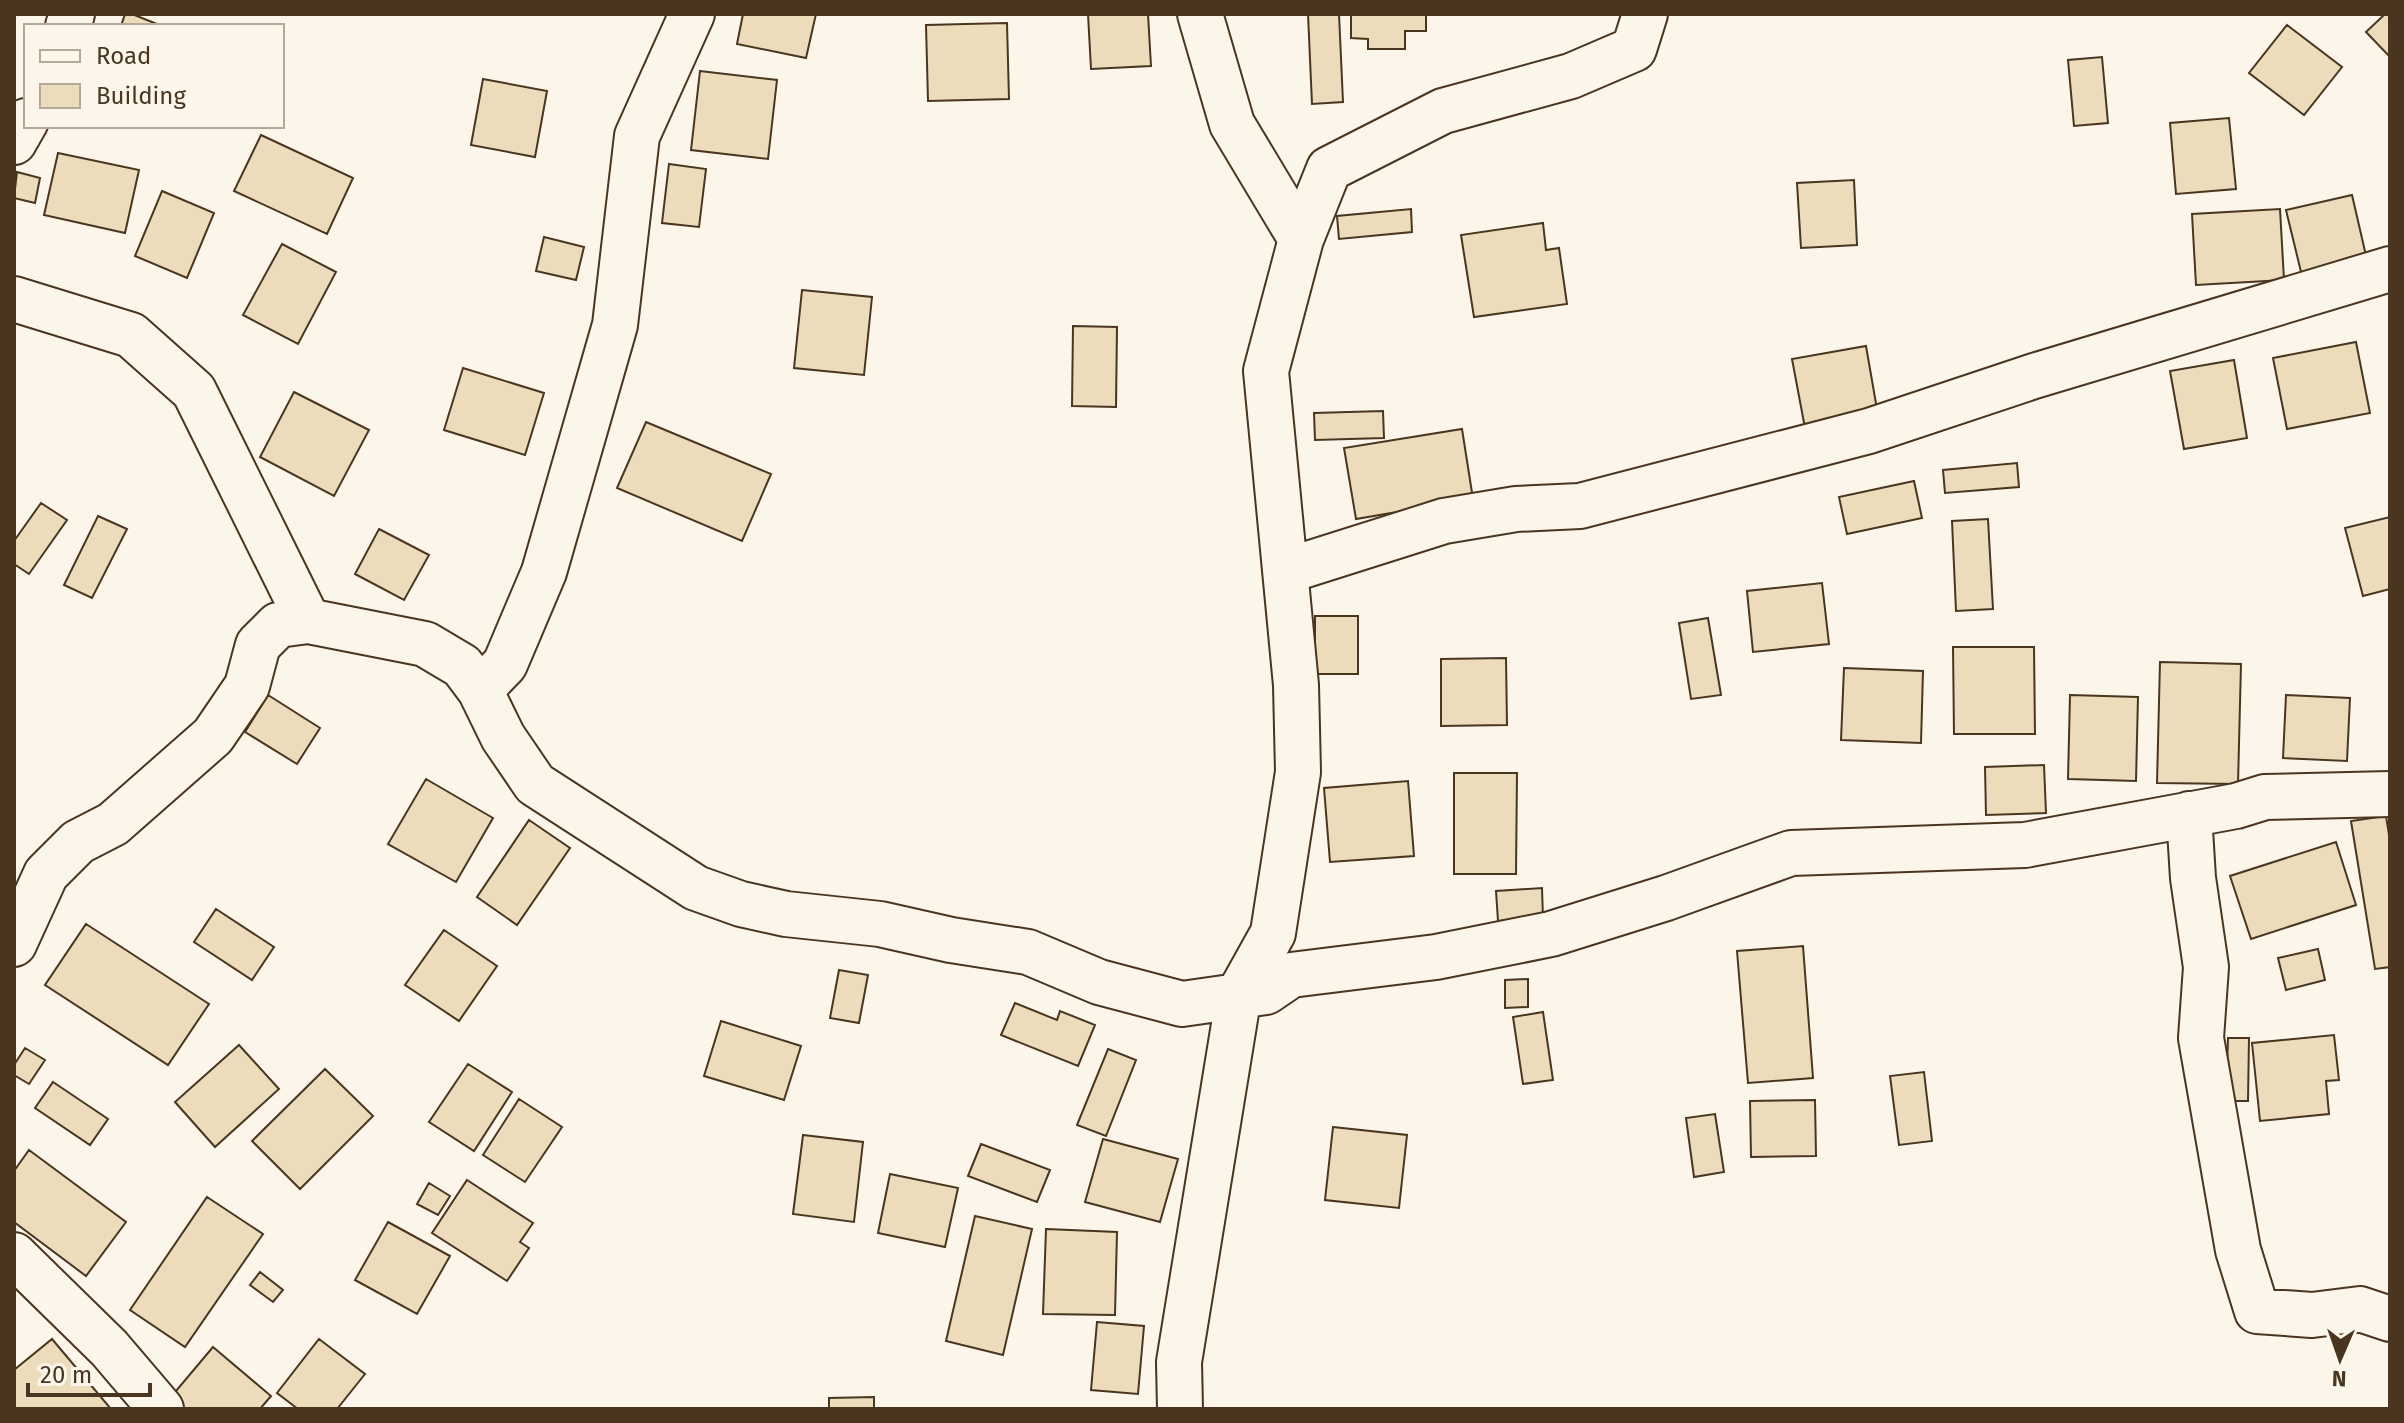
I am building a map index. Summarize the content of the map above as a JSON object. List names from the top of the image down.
{
  "legend": ["Road", "Building"],
  "scale_bar": "20 m",
  "north": "bottom"
}
